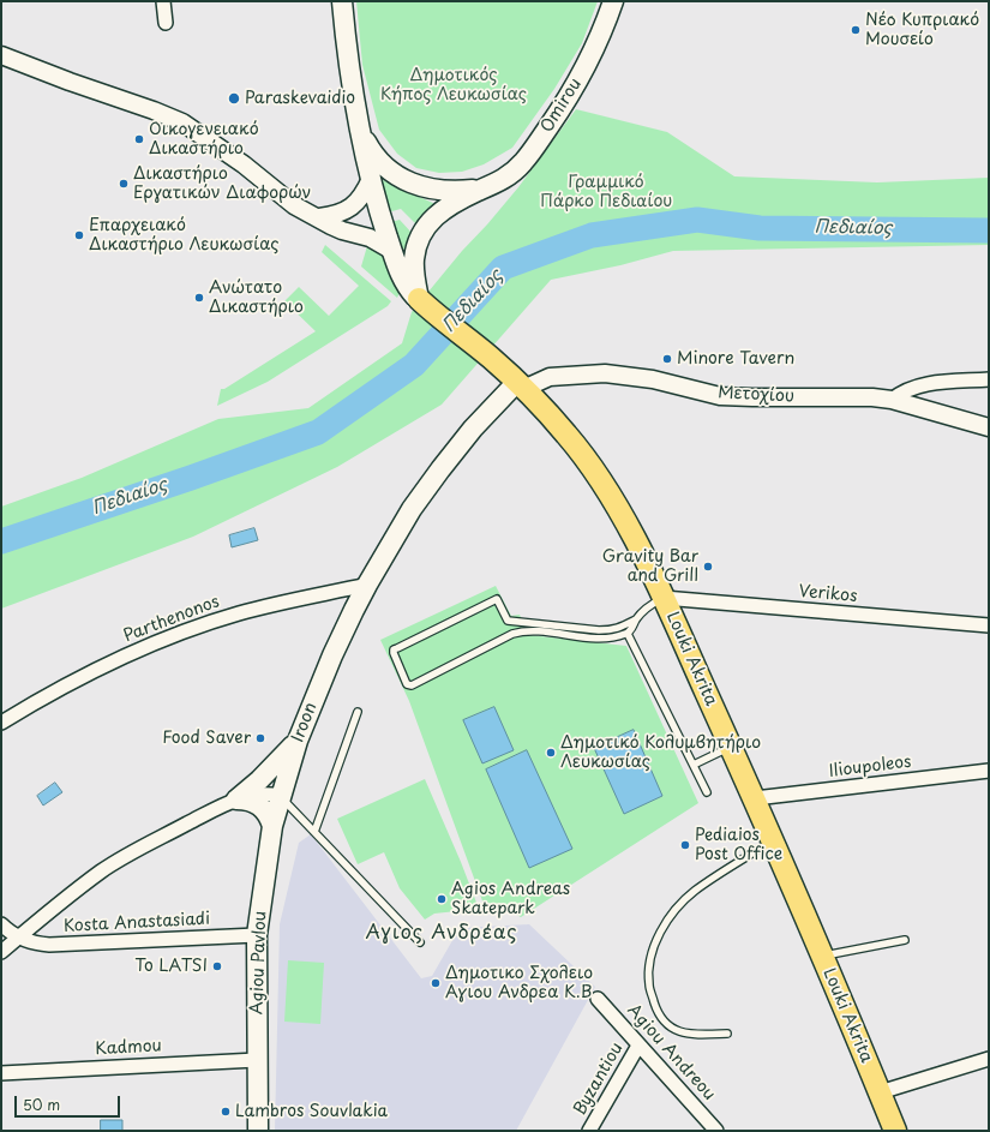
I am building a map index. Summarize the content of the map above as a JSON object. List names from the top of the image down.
{
  "streets": {
    "main road": [
      "Omirou",
      "Louki Akrita",
      "Iroon",
      "Agiou Pavlou"
    ],
    "street": [
      "Μετοχίου",
      "Verikos",
      "Parthenonos",
      "Ilioupoleos",
      "Kosta Anastasiadi",
      "Kadmou",
      "Agiou Andreou",
      "Byzantiou"
    ]
  },
  "crossings": [
    ["Omirou", "Louki Akrita"],
    ["Μετοχίου", "Louki Akrita"],
    ["Μετοχίου", "Iroon"],
    ["Verikos", "Louki Akrita"],
    ["Parthenonos", "Iroon"],
    ["Louki Akrita", "Iroon"],
    ["Louki Akrita", "Ilioupoleos"],
    ["Iroon", "Agiou Pavlou"],
    ["Kosta Anastasiadi", "Agiou Pavlou"],
    ["Agiou Pavlou", "Kadmou"],
    ["Agiou Andreou", "Byzantiou"]
  ],
  "districts": ["Αγιος Ανδρέας"],
  "water": ["Πεδιαίος"],
  "parks": ["Δημοτικός Κήπος Λευκωσίας", "Γραμμικό Πάρκο Πεδιαίου"],
  "places": [
    "Νέο Κυπριακό Μουσείο",
    "Paraskevaidio",
    "Οικογενειακό Δικαστήριο",
    "Δικαστήριο Εργατικών Διαφορών",
    "Επαρχειακό Δικαστήριο Λευκωσίας",
    "Ανώτατο Δικαστήριο",
    "Minore Tavern",
    "Gravity Bar and Grill",
    "Food Saver",
    "Δημοτικό Κολυμβητήριο Λευκωσίας",
    "Pediaios Post Office",
    "Agios Andreas Skatepark",
    "To LATSI",
    "Δημοτικο Σχολειο Αγιου Ανδρεα Κ.Β",
    "Lambros Souvlakia"
  ],
  "scale_bar": "50 m"
}
